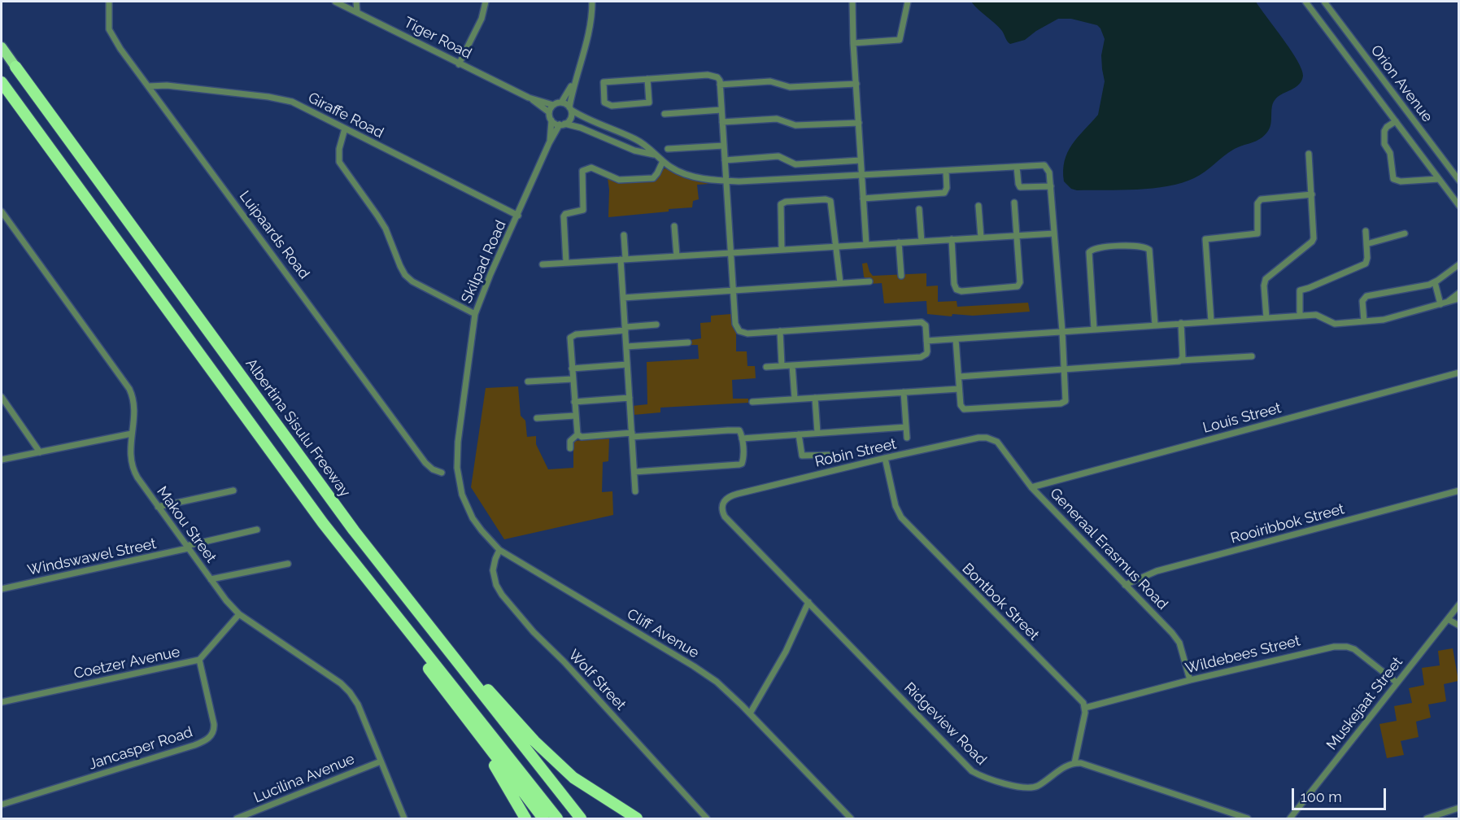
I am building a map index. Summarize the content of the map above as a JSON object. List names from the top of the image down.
{
  "streets": {
    "highway": ["Albertina Sisulu Freeway"],
    "street": [
      "Tiger Road",
      "Orion Avenue",
      "Giraffe Road",
      "Luipaards Road",
      "Skilpad Road",
      "Louis Street",
      "Robin Street",
      "Rooiribbok Street",
      "Makou Street",
      "Generaal Erasmus Road",
      "Windswawel Street",
      "Bontbok Street",
      "Cliff Avenue",
      "Wildebees Street",
      "Coetzer Avenue",
      "Wolf Street",
      "Muskejaat Street",
      "Ridgeview Road",
      "Jancasper Road",
      "Lucilina Avenue"
    ]
  },
  "crossings": [
    ["Tiger Road", "Skilpad Road"],
    ["Giraffe Road", "Luipaards Road"],
    ["Giraffe Road", "Skilpad Road"],
    ["Skilpad Road", "Cliff Avenue"],
    ["Louis Street", "Generaal Erasmus Road"],
    ["Robin Street", "Generaal Erasmus Road"],
    ["Robin Street", "Bontbok Street"],
    ["Robin Street", "Ridgeview Road"],
    ["Rooiribbok Street", "Generaal Erasmus Road"],
    ["Makou Street", "Windswawel Street"],
    ["Makou Street", "Coetzer Avenue"],
    ["Makou Street", "Lucilina Avenue"],
    ["Generaal Erasmus Road", "Wildebees Street"],
    ["Bontbok Street", "Wildebees Street"],
    ["Cliff Avenue", "Wolf Street"],
    ["Wildebees Street", "Muskejaat Street"],
    ["Coetzer Avenue", "Jancasper Road"]
  ],
  "scale_bar": "100 m"
}
